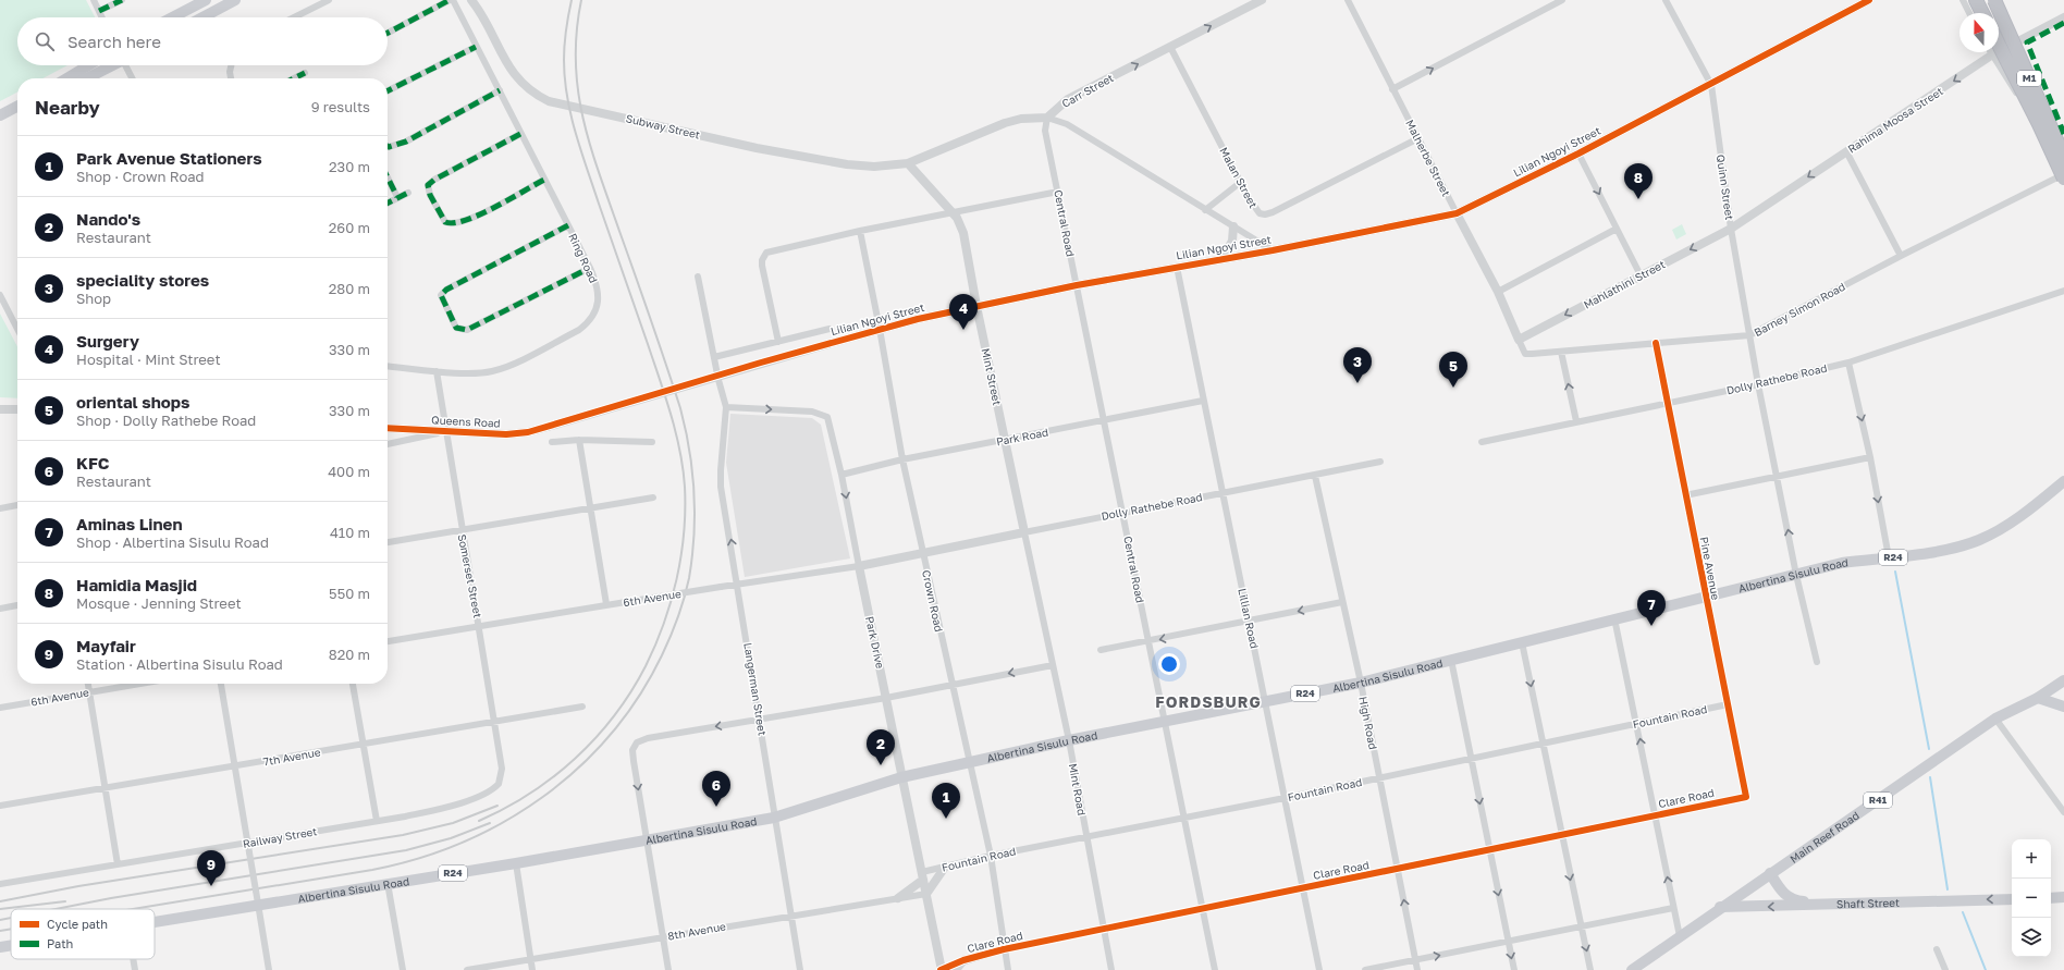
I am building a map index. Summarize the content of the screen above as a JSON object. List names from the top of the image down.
{
  "streets": {
    "highway": ["M1"],
    "main road": [
      "R24",
      "Albertina Sisulu Road",
      "R41",
      "Main Reef Road",
      "Shaft Street"
    ],
    "street": [
      "Carr Street",
      "Rahima Moosa Street",
      "Subway Street",
      "Lilian Ngoyi Street",
      "Malherbe Street",
      "Malan Street",
      "Quinn Street",
      "Central Road",
      "Ring Road",
      "Mahlathini Street",
      "Barney Simon Road",
      "Mint Street",
      "Dolly Rathebe Road",
      "Queens Road",
      "Park Road",
      "Pine Avenue",
      "Somerset Street",
      "6th Avenue",
      "Crown Road",
      "Lillian Road",
      "Park Drive",
      "Langerman Street",
      "Fountain Road",
      "High Road",
      "7th Avenue",
      "Mint Road",
      "Clare Road",
      "Railway Street",
      "8th Avenue"
    ]
  },
  "crossings": [
    ["Carr Street", "Malan Street"],
    ["Carr Street", "Central Road"],
    ["Rahima Moosa Street", "Quinn Street"],
    ["Rahima Moosa Street", "Mahlathini Street"],
    ["Subway Street", "Mint Street"],
    ["Lilian Ngoyi Street", "Malherbe Street"],
    ["Lilian Ngoyi Street", "Quinn Street"],
    ["Lilian Ngoyi Street", "Central Road"],
    ["Lilian Ngoyi Street", "Mint Street"],
    ["Lilian Ngoyi Street", "Queens Road"],
    ["Lilian Ngoyi Street", "Crown Road"],
    ["Lilian Ngoyi Street", "Lillian Road"],
    ["Malherbe Street", "Malan Street"],
    ["Malherbe Street", "Mahlathini Street"],
    ["Malherbe Street", "Barney Simon Road"],
    ["Quinn Street", "Mahlathini Street"],
    ["Quinn Street", "Barney Simon Road"],
    ["Quinn Street", "Dolly Rathebe Road"],
    ["Quinn Street", "Albertina Sisulu Road"],
    ["Central Road", "Dolly Rathebe Road"],
    ["Central Road", "Park Road"],
    ["Central Road", "Albertina Sisulu Road"],
    ["Central Road", "Fountain Road"],
    ["Central Road", "Clare Road"],
    ["Ring Road", "Somerset Street"],
    ["Mahlathini Street", "Barney Simon Road"],
    ["Barney Simon Road", "Pine Avenue"],
    ["Mint Street", "Dolly Rathebe Road"],
    ["Mint Street", "Park Road"],
    ["Mint Street", "Mint Road"],
    ["Dolly Rathebe Road", "Pine Avenue"],
    ["Dolly Rathebe Road", "6th Avenue"],
    ["Dolly Rathebe Road", "Crown Road"],
    ["Dolly Rathebe Road", "Lillian Road"],
    ["Dolly Rathebe Road", "High Road"],
    ["Dolly Rathebe Road", "Mint Road"],
    ["Queens Road", "Somerset Street"],
    ["Park Road", "Crown Road"],
    ["Park Road", "Lillian Road"],
    ["Park Road", "Park Drive"],
    ["Pine Avenue", "Albertina Sisulu Road"],
    ["Pine Avenue", "Fountain Road"],
    ["Pine Avenue", "Clare Road"],
    ["Albertina Sisulu Road", "Crown Road"],
    ["Albertina Sisulu Road", "Lillian Road"],
    ["Albertina Sisulu Road", "Park Drive"],
    ["Albertina Sisulu Road", "Langerman Street"],
    ["Albertina Sisulu Road", "High Road"],
    ["Albertina Sisulu Road", "Mint Road"],
    ["Somerset Street", "6th Avenue"],
    ["Somerset Street", "7th Avenue"],
    ["Somerset Street", "Railway Street"],
    ["6th Avenue", "Crown Road"],
    ["6th Avenue", "Park Drive"],
    ["6th Avenue", "Langerman Street"],
    ["Crown Road", "Fountain Road"],
    ["Crown Road", "Clare Road"],
    ["Lillian Road", "Fountain Road"],
    ["Lillian Road", "Clare Road"],
    ["Park Drive", "Langerman Street"],
    ["Park Drive", "Fountain Road"],
    ["Park Drive", "Clare Road"],
    ["Park Drive", "8th Avenue"],
    ["Langerman Street", "8th Avenue"],
    ["Fountain Road", "High Road"],
    ["Fountain Road", "Mint Road"],
    ["High Road", "Clare Road"],
    ["Mint Road", "Clare Road"],
    ["Main Reef Road", "Shaft Street"]
  ],
  "one_way": ["Carr Street", "Rahima Moosa Street", "Shaft Street"],
  "districts": ["FORDSBURG"],
  "legend": ["Cycle path", "Path"],
  "north": "top",
  "page": {
    "search": "Search here",
    "heading": ["Nearby", "9 results"],
    "list": [
      {
        "mark": "1",
        "name": "Park Avenue Stationers",
        "note": "Shop · Crown Road",
        "value": "230 m"
      },
      {
        "mark": "2",
        "name": "Nando's",
        "note": "Restaurant",
        "value": "260 m"
      },
      {
        "mark": "3",
        "name": "speciality stores",
        "note": "Shop",
        "value": "280 m"
      },
      {
        "mark": "4",
        "name": "Surgery",
        "note": "Hospital · Mint Street",
        "value": "330 m"
      },
      {
        "mark": "5",
        "name": "oriental shops",
        "note": "Shop · Dolly Rathebe Road",
        "value": "330 m"
      },
      {
        "mark": "6",
        "name": "KFC",
        "note": "Restaurant",
        "value": "400 m"
      },
      {
        "mark": "7",
        "name": "Aminas Linen",
        "note": "Shop · Albertina Sisulu Road",
        "value": "410 m"
      },
      {
        "mark": "8",
        "name": "Hamidia Masjid",
        "note": "Mosque · Jenning Street",
        "value": "550 m"
      },
      {
        "mark": "9",
        "name": "Mayfair",
        "note": "Station · Albertina Sisulu Road",
        "value": "820 m"
      }
    ],
    "pins": [
      "8",
      "4",
      "3",
      "5",
      "7",
      "2",
      "6",
      "1",
      "9"
    ],
    "map_buttons": ["+", "−"]
  }
}
